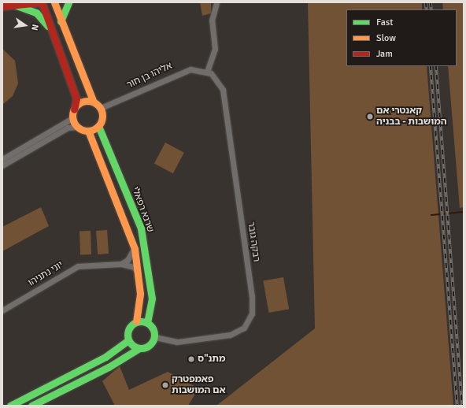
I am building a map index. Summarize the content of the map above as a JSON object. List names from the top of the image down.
{
  "streets": {
    "street": [
      "אליהו בן חור",
      "שרגא רפאלי",
      "רבקה גובר",
      "יוני נתניהו"
    ]
  },
  "crossings": [
    ["אליהו בן חור", "שרגא רפאלי"],
    ["אליהו בן חור", "רבקה גובר"],
    ["שרגא רפאלי", "רבקה גובר"]
  ],
  "places": ["קאנטרי אם המושבות - בבניה", "מתנ\"ס", "פאמפטרק אם המושבות"],
  "legend": ["Fast", "Slow", "Jam"],
  "north": "right"
}
